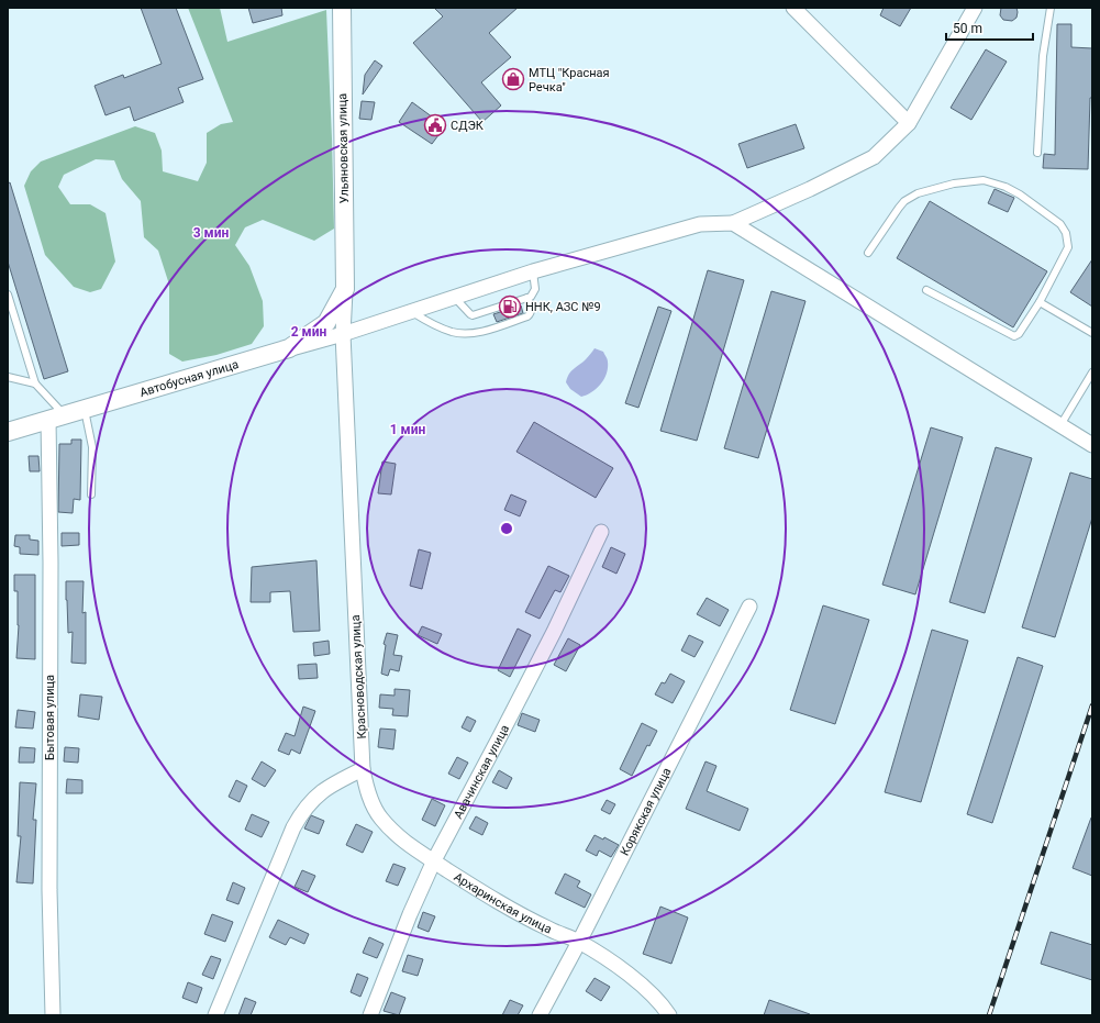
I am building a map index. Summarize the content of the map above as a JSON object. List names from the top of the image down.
{
  "streets": {
    "street": [
      "Ульяновская улица",
      "Автобусная улица",
      "Красноводская улица",
      "Бытовая улица",
      "Авачинская улица",
      "Корякская улица",
      "Архаринская улица"
    ]
  },
  "crossings": [
    ["Ульяновская улица", "Автобусная улица"],
    ["Ульяновская улица", "Красноводская улица"],
    ["Автобусная улица", "Красноводская улица"],
    ["Автобусная улица", "Бытовая улица"],
    ["Красноводская улица", "Архаринская улица"],
    ["Авачинская улица", "Архаринская улица"],
    ["Корякская улица", "Архаринская улица"]
  ],
  "places": {
    "shop": ["МТЦ \"Красная Речка\""],
    "public building": ["СДЭК"],
    "fuel station": ["ННК, АЗС №9"]
  },
  "scale_bar": "50 m",
  "rings": ["3 мин", "2 мин", "1 мин"]
}
